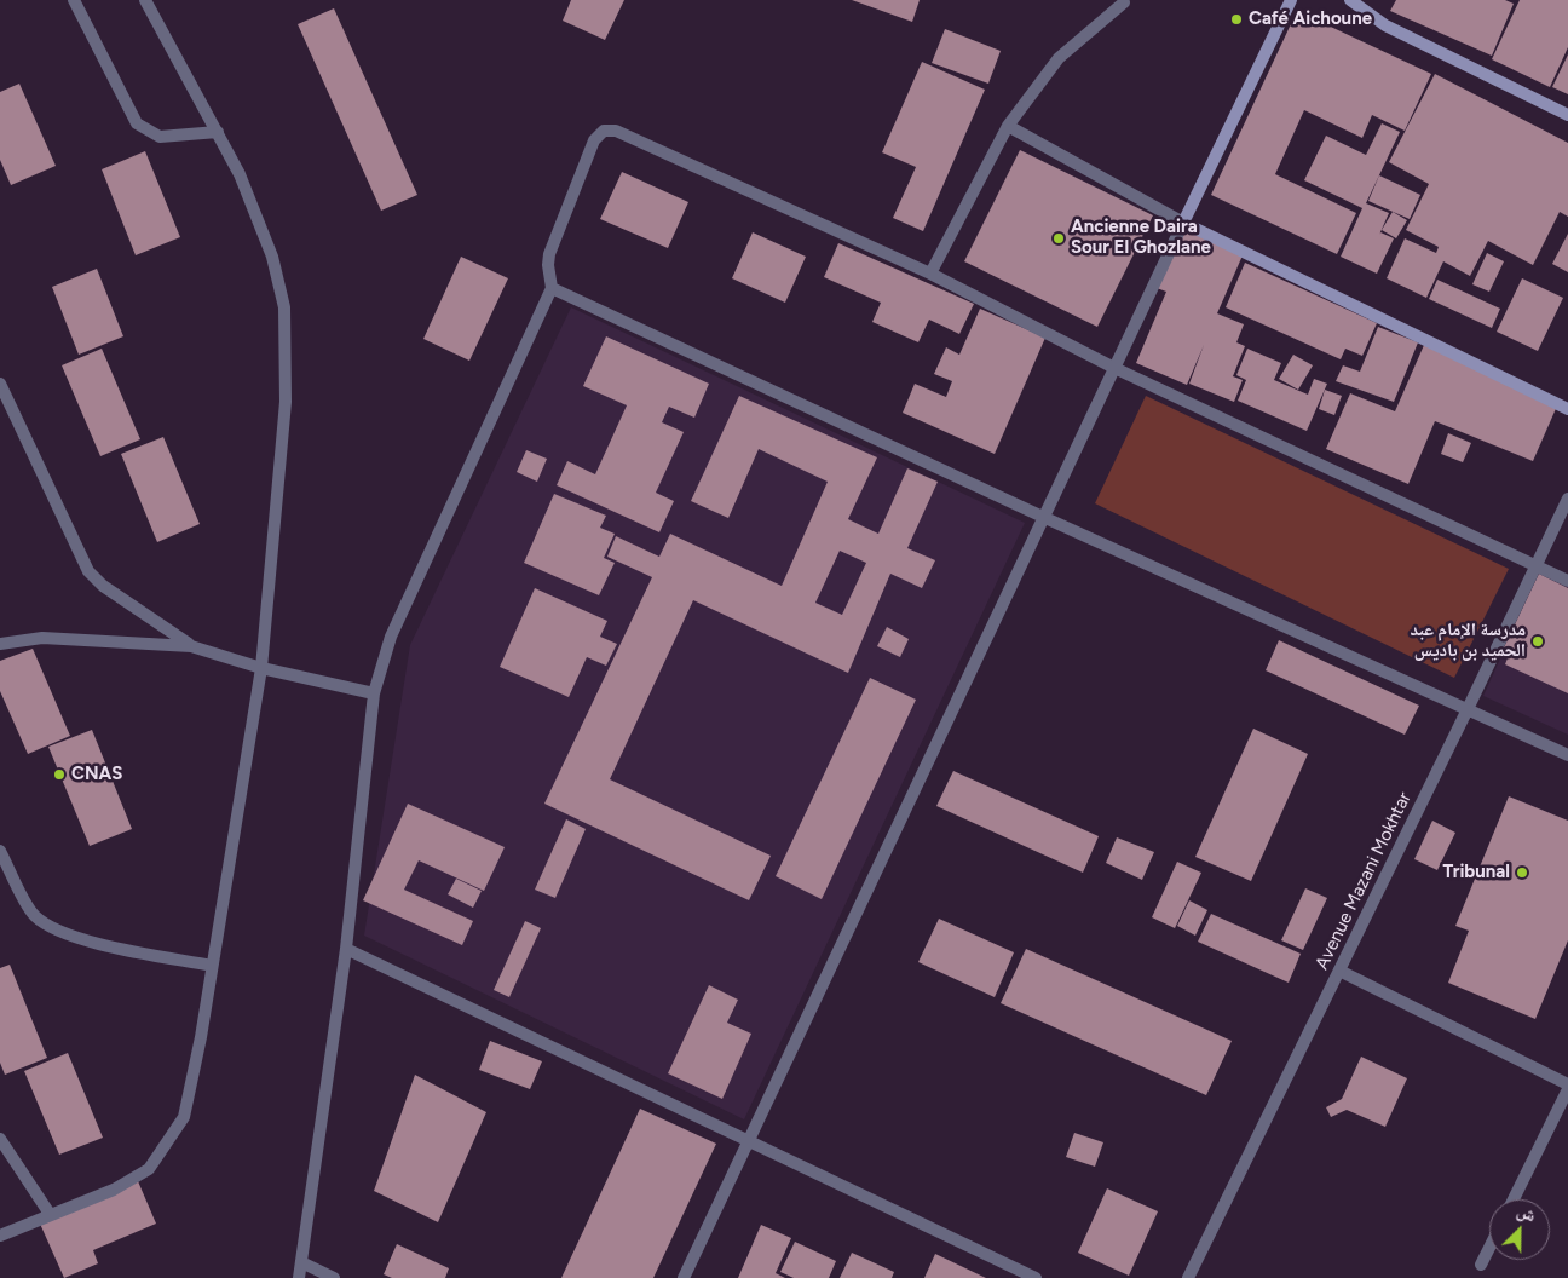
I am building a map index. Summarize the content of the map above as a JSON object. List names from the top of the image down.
{
  "streets": {
    "street": ["Avenue Mazani Mokhtar"]
  },
  "places": [
    "Café Aichoune",
    "Ancienne Daira Sour El Ghozlane",
    "مدرسة الإمام عبد الحميد بن باديس",
    "CNAS",
    "Tribunal"
  ],
  "north": "top right"
}
